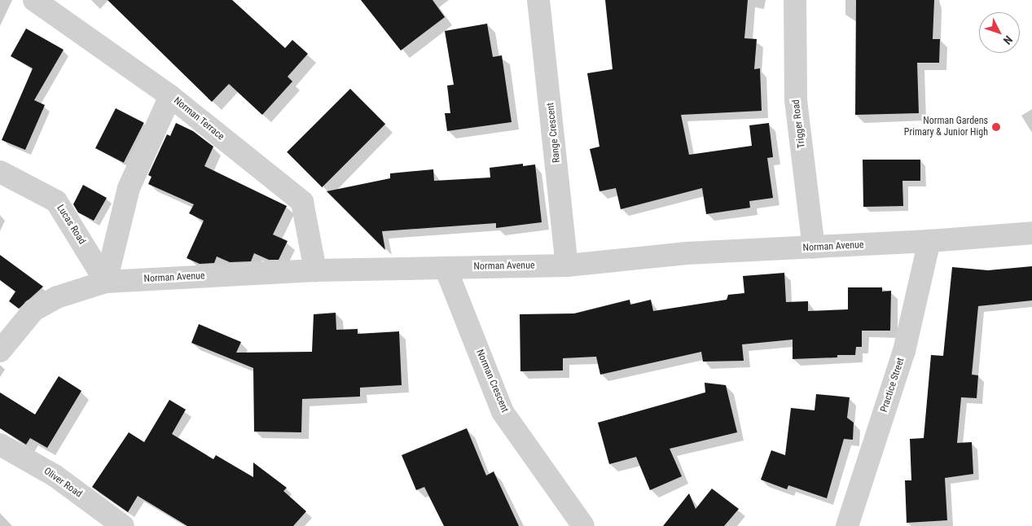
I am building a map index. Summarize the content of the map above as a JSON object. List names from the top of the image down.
{
  "streets": {
    "street": [
      "Norman Terrace",
      "Trigger Road",
      "Range Crescent",
      "Lucas Road",
      "Norman Avenue",
      "Norman Crescent",
      "Practice Street",
      "Oliver Road"
    ]
  },
  "crossings": [
    ["Norman Terrace", "Norman Avenue"],
    ["Trigger Road", "Norman Avenue"],
    ["Range Crescent", "Norman Avenue"],
    ["Lucas Road", "Norman Avenue"],
    ["Norman Avenue", "Norman Crescent"],
    ["Norman Avenue", "Practice Street"]
  ],
  "places": ["Norman Gardens Primary & Junior High"],
  "north": "bottom right"
}
